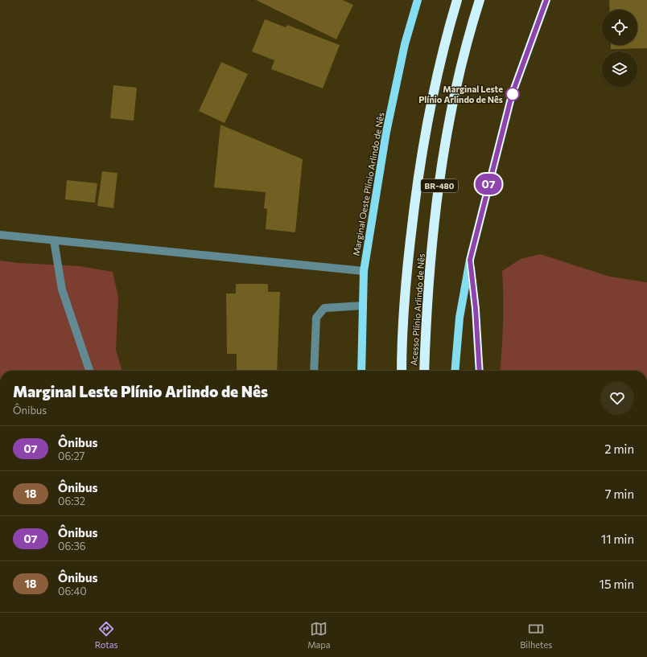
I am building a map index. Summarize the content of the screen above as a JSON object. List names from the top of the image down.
{
  "streets": {
    "highway": ["BR-480", "Acesso Plínio Arlindo de Nês"],
    "main road": ["Marginal Oeste Plínio Arlindo de Nês"]
  },
  "places": ["Marginal Leste Plínio Arlindo de Nês"],
  "lines": ["bus line 07"],
  "page": {
    "on_map": "07",
    "heading": ["Marginal Leste Plínio Arlindo de Nês", "Ônibus"],
    "list": [
      {
        "mark": "07",
        "name": "Ônibus",
        "note": "06:27",
        "value": "2 min"
      },
      {
        "mark": "18",
        "name": "Ônibus",
        "note": "06:32",
        "value": "7 min"
      },
      {
        "mark": "07",
        "name": "Ônibus",
        "note": "06:36",
        "value": "11 min"
      },
      {
        "mark": "18",
        "name": "Ônibus",
        "note": "06:40",
        "value": "15 min"
      }
    ],
    "tabs": ["Rotas", "Mapa", "Bilhetes"]
  }
}
